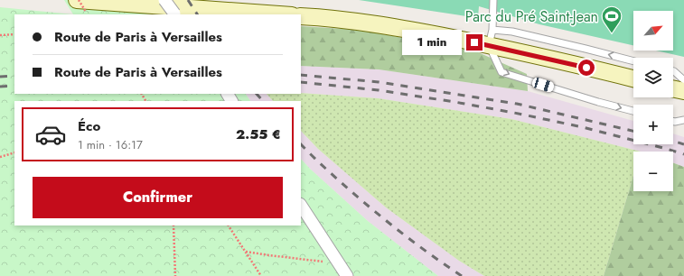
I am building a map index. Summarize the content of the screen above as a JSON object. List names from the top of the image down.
{
  "places": {
    "sports": ["Parc du Pré Saint-Jean"]
  },
  "north": "top right",
  "page": {
    "map_buttons": ["+", "−"],
    "banner": ["Route de Paris à Versailles", "Route de Paris à Versailles"],
    "bubble": "1 min",
    "list": [
      {
        "name": "Éco",
        "note": "1 min · 16:17",
        "value": "2.55 €"
      }
    ],
    "buttons": "Confirmer"
  }
}
